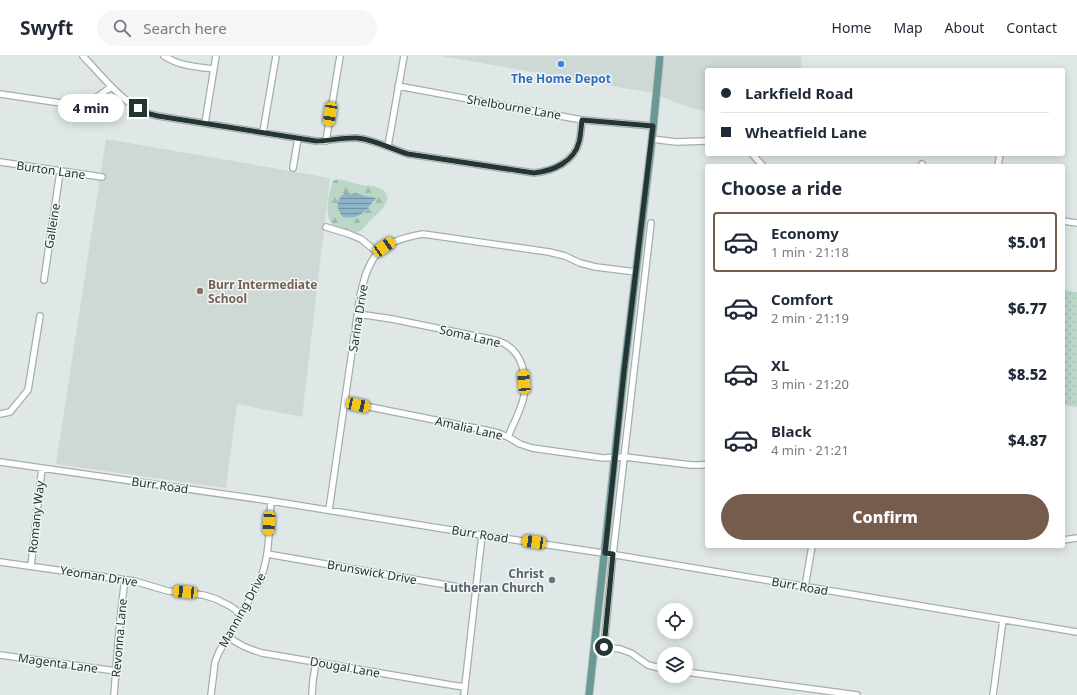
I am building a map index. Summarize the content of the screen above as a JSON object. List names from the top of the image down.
{
  "streets": {
    "street": [
      "Shelbourne Lane",
      "Burton Lane",
      "Galleine",
      "Sarina Drive",
      "Soma Lane",
      "Amalia Lane",
      "Burr Road",
      "Romany Way",
      "Brunswick Drive",
      "Yeoman Drive",
      "Manning Drive",
      "Revonna Lane",
      "Magenta Lane",
      "Dougal Lane"
    ]
  },
  "crossings": [
    ["Burton Lane", "Galleine"],
    ["Sarina Drive", "Soma Lane"],
    ["Sarina Drive", "Amalia Lane"],
    ["Sarina Drive", "Burr Road"],
    ["Soma Lane", "Amalia Lane"],
    ["Burr Road", "Romany Way"],
    ["Burr Road", "Manning Drive"],
    ["Romany Way", "Yeoman Drive"],
    ["Brunswick Drive", "Manning Drive"],
    ["Yeoman Drive", "Manning Drive"],
    ["Yeoman Drive", "Revonna Lane"],
    ["Manning Drive", "Dougal Lane"],
    ["Revonna Lane", "Magenta Lane"]
  ],
  "places": ["The Home Depot", "Burr Intermediate School", "Christ Lutheran Church"],
  "page": {
    "header": "Swyft",
    "search": "Search here",
    "nav": [
      "Home",
      "Map",
      "About",
      "Contact"
    ],
    "banner": ["Larkfield Road", "Wheatfield Lane"],
    "bubble": "4 min",
    "heading": "Choose a ride",
    "list": [
      {
        "name": "Economy",
        "note": "1 min · 21:18",
        "value": "$5.01"
      },
      {
        "name": "Comfort",
        "note": "2 min · 21:19",
        "value": "$6.77"
      },
      {
        "name": "XL",
        "note": "3 min · 21:20",
        "value": "$8.52"
      },
      {
        "name": "Black",
        "note": "4 min · 21:21",
        "value": "$4.87"
      }
    ],
    "buttons": "Confirm"
  }
}
